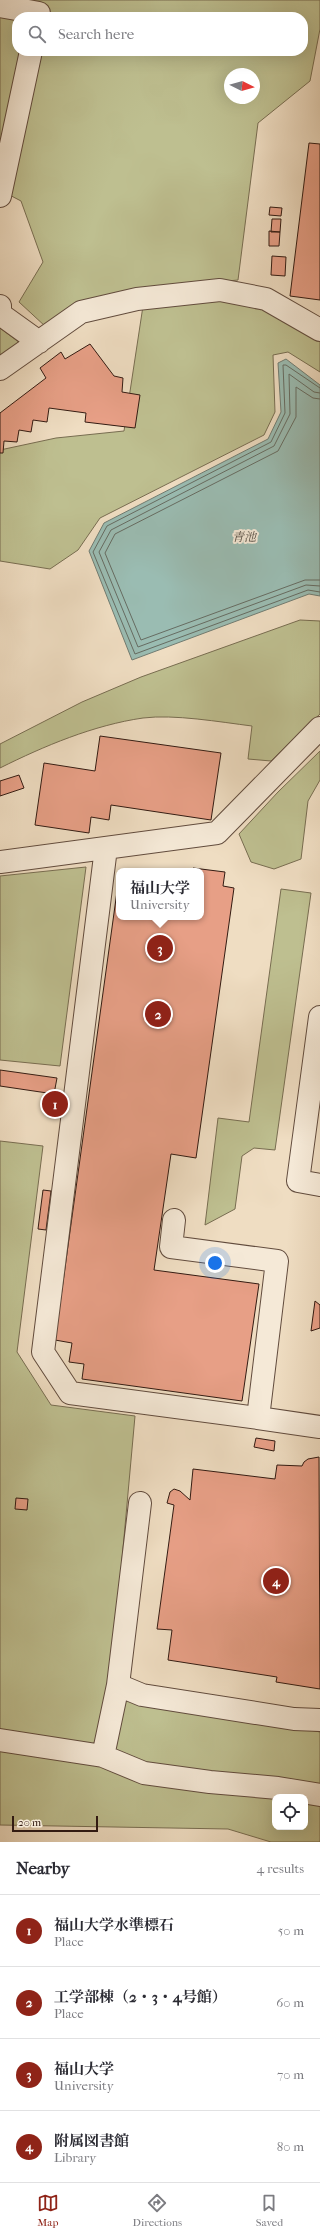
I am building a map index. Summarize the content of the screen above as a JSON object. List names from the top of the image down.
{
  "water": ["青池"],
  "scale_bar": "20 m",
  "north": "right",
  "page": {
    "search": "Search here",
    "popup": ["福山大学", "University"],
    "pins": [
      "3",
      "2",
      "1",
      "4"
    ],
    "scale": "20 m",
    "heading": ["Nearby", "4 results"],
    "list": [
      {
        "mark": "1",
        "name": "福山大学水準標石",
        "note": "Place",
        "value": "50 m"
      },
      {
        "mark": "2",
        "name": "工学部棟（2・3・4号館）",
        "note": "Place",
        "value": "60 m"
      },
      {
        "mark": "3",
        "name": "福山大学",
        "note": "University",
        "value": "70 m"
      },
      {
        "mark": "4",
        "name": "附属図書館",
        "note": "Library",
        "value": "80 m"
      }
    ],
    "nav": ["Map", "Directions", "Saved"]
  }
}
